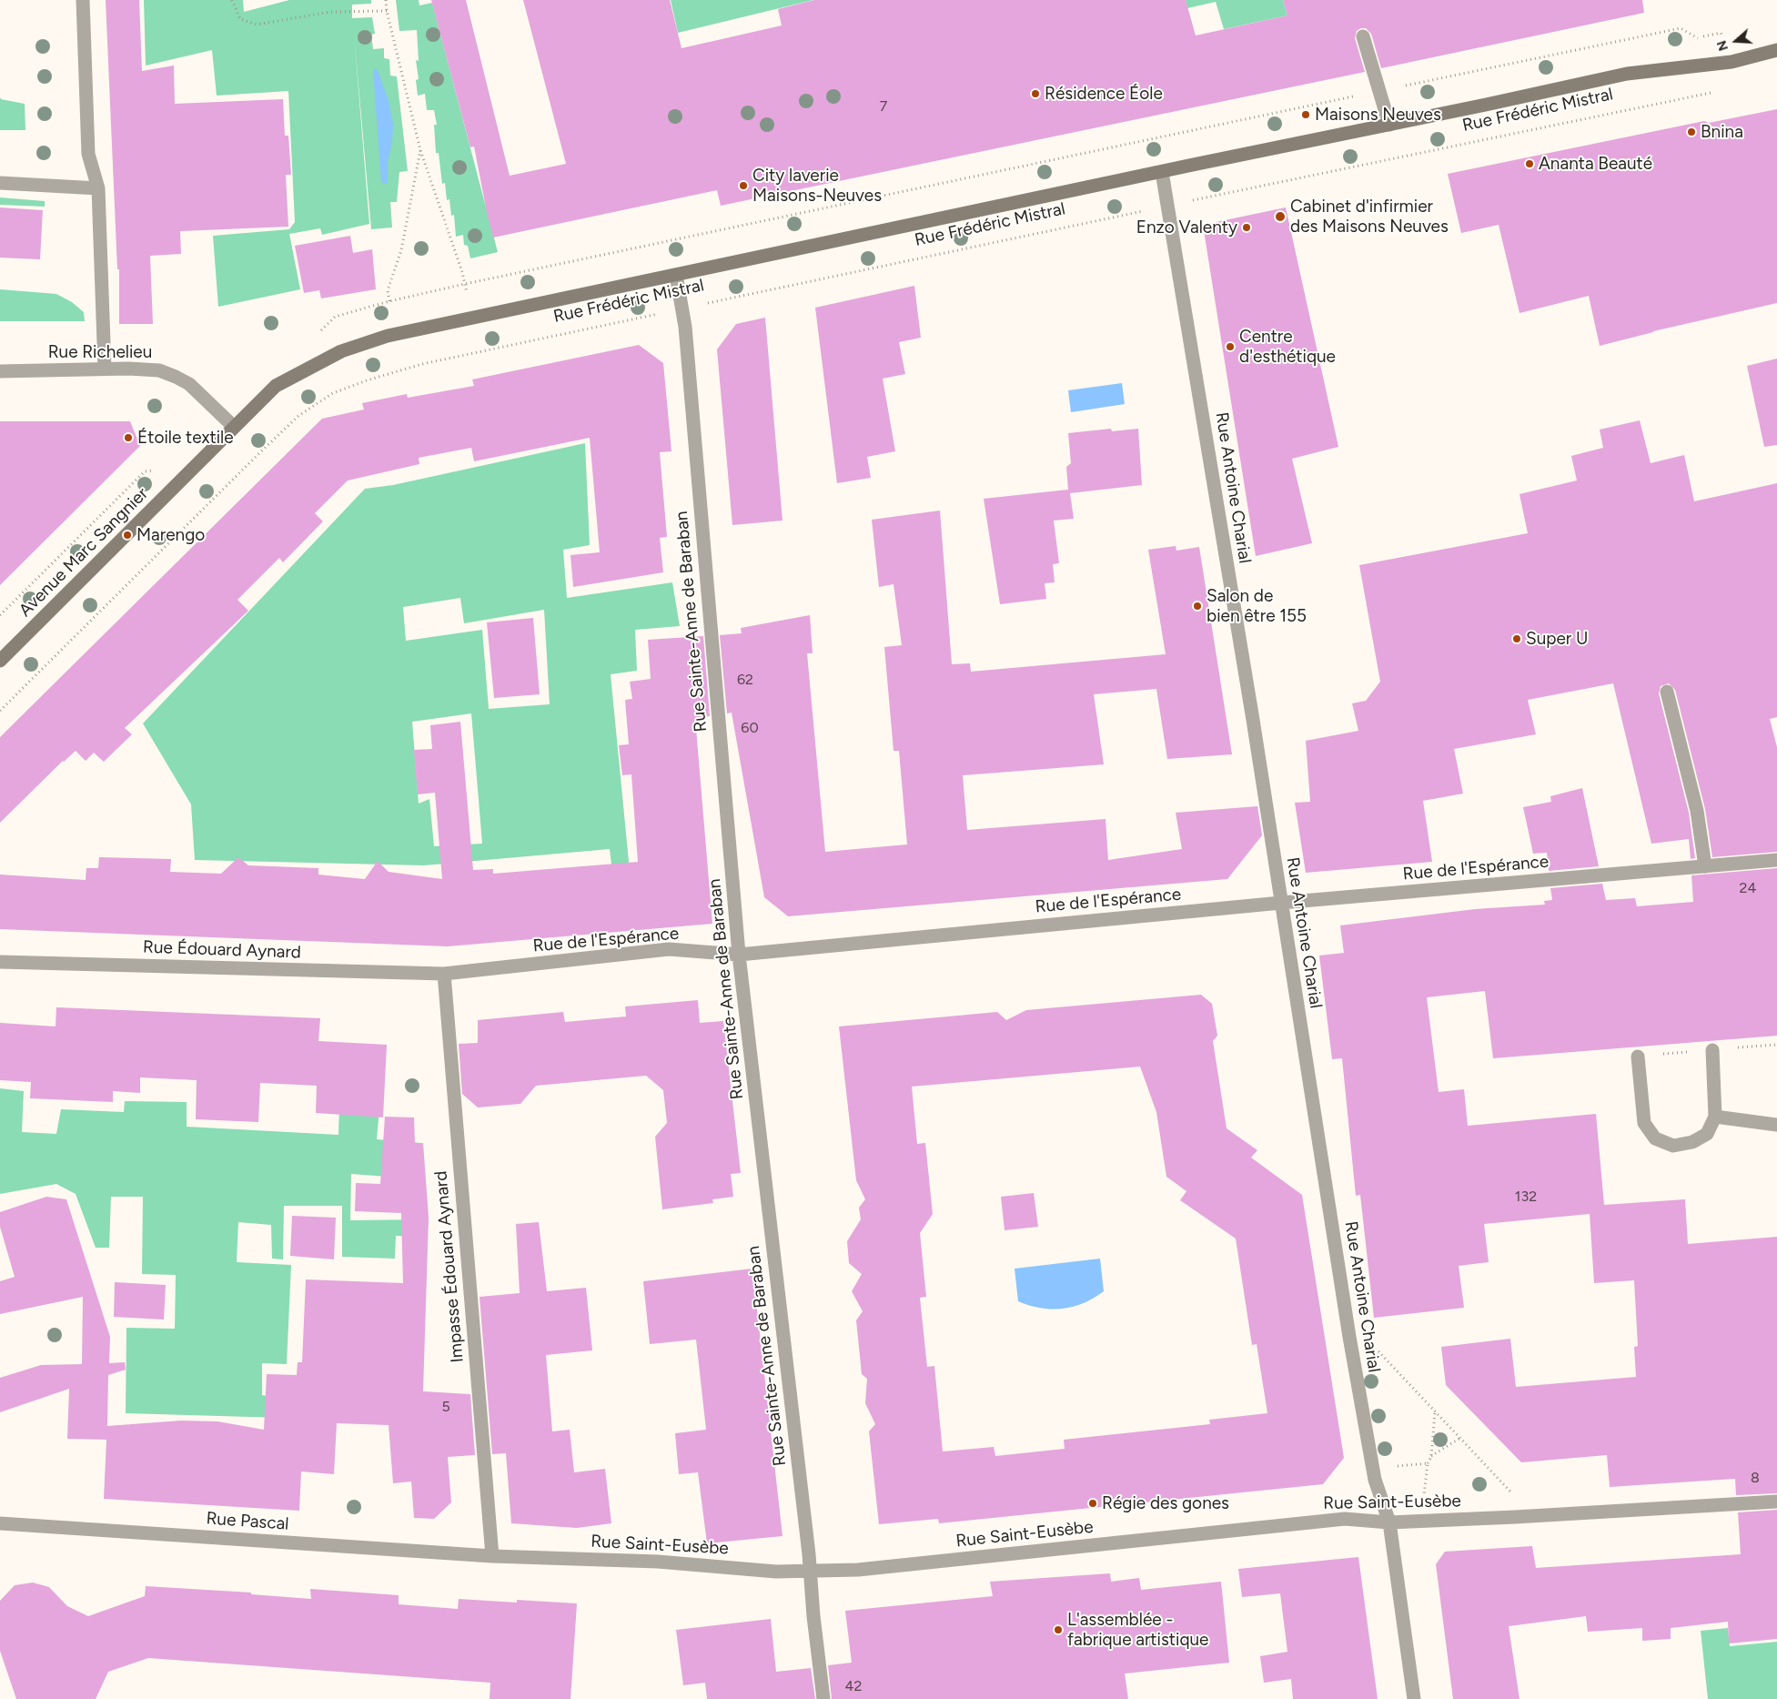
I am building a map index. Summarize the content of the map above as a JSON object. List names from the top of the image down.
{
  "streets": {
    "street": [
      "Rue Frédéric Mistral",
      "Rue Richelieu",
      "Rue Antoine Charial",
      "Avenue Marc Sangnier",
      "Rue Sainte-Anne de Baraban",
      "Rue de l'Espérance",
      "Rue Édouard Aynard",
      "Impasse Édouard Aynard",
      "Rue Saint-Eusèbe",
      "Rue Pascal"
    ]
  },
  "crossings": [
    ["Rue Frédéric Mistral", "Rue Richelieu"],
    ["Rue Frédéric Mistral", "Rue Antoine Charial"],
    ["Rue Frédéric Mistral", "Avenue Marc Sangnier"],
    ["Rue Frédéric Mistral", "Rue Sainte-Anne de Baraban"],
    ["Rue Richelieu", "Avenue Marc Sangnier"],
    ["Rue Antoine Charial", "Rue de l'Espérance"],
    ["Rue Antoine Charial", "Rue Saint-Eusèbe"],
    ["Rue Sainte-Anne de Baraban", "Rue de l'Espérance"],
    ["Rue Sainte-Anne de Baraban", "Rue Saint-Eusèbe"],
    ["Rue de l'Espérance", "Rue Édouard Aynard"],
    ["Rue de l'Espérance", "Impasse Édouard Aynard"],
    ["Rue Édouard Aynard", "Impasse Édouard Aynard"],
    ["Impasse Édouard Aynard", "Rue Saint-Eusèbe"],
    ["Impasse Édouard Aynard", "Rue Pascal"],
    ["Rue Saint-Eusèbe", "Rue Pascal"]
  ],
  "places": [
    "Résidence Éole",
    "Maisons Neuves",
    "Bnina",
    "Ananta Beauté",
    "City laverie Maisons-Neuves",
    "Cabinet d'infirmier des Maisons Neuves",
    "Enzo Valenty",
    "Centre d'esthétique",
    "Étoile textile",
    "Marengo",
    "Salon de bien être 155",
    "Super U",
    "Régie des gones",
    "L'assemblée - fabrique artistique"
  ],
  "house_numbers": [
    "7",
    "62",
    "60",
    "24",
    "132",
    "5",
    "8",
    "42"
  ],
  "north": "left"
}
